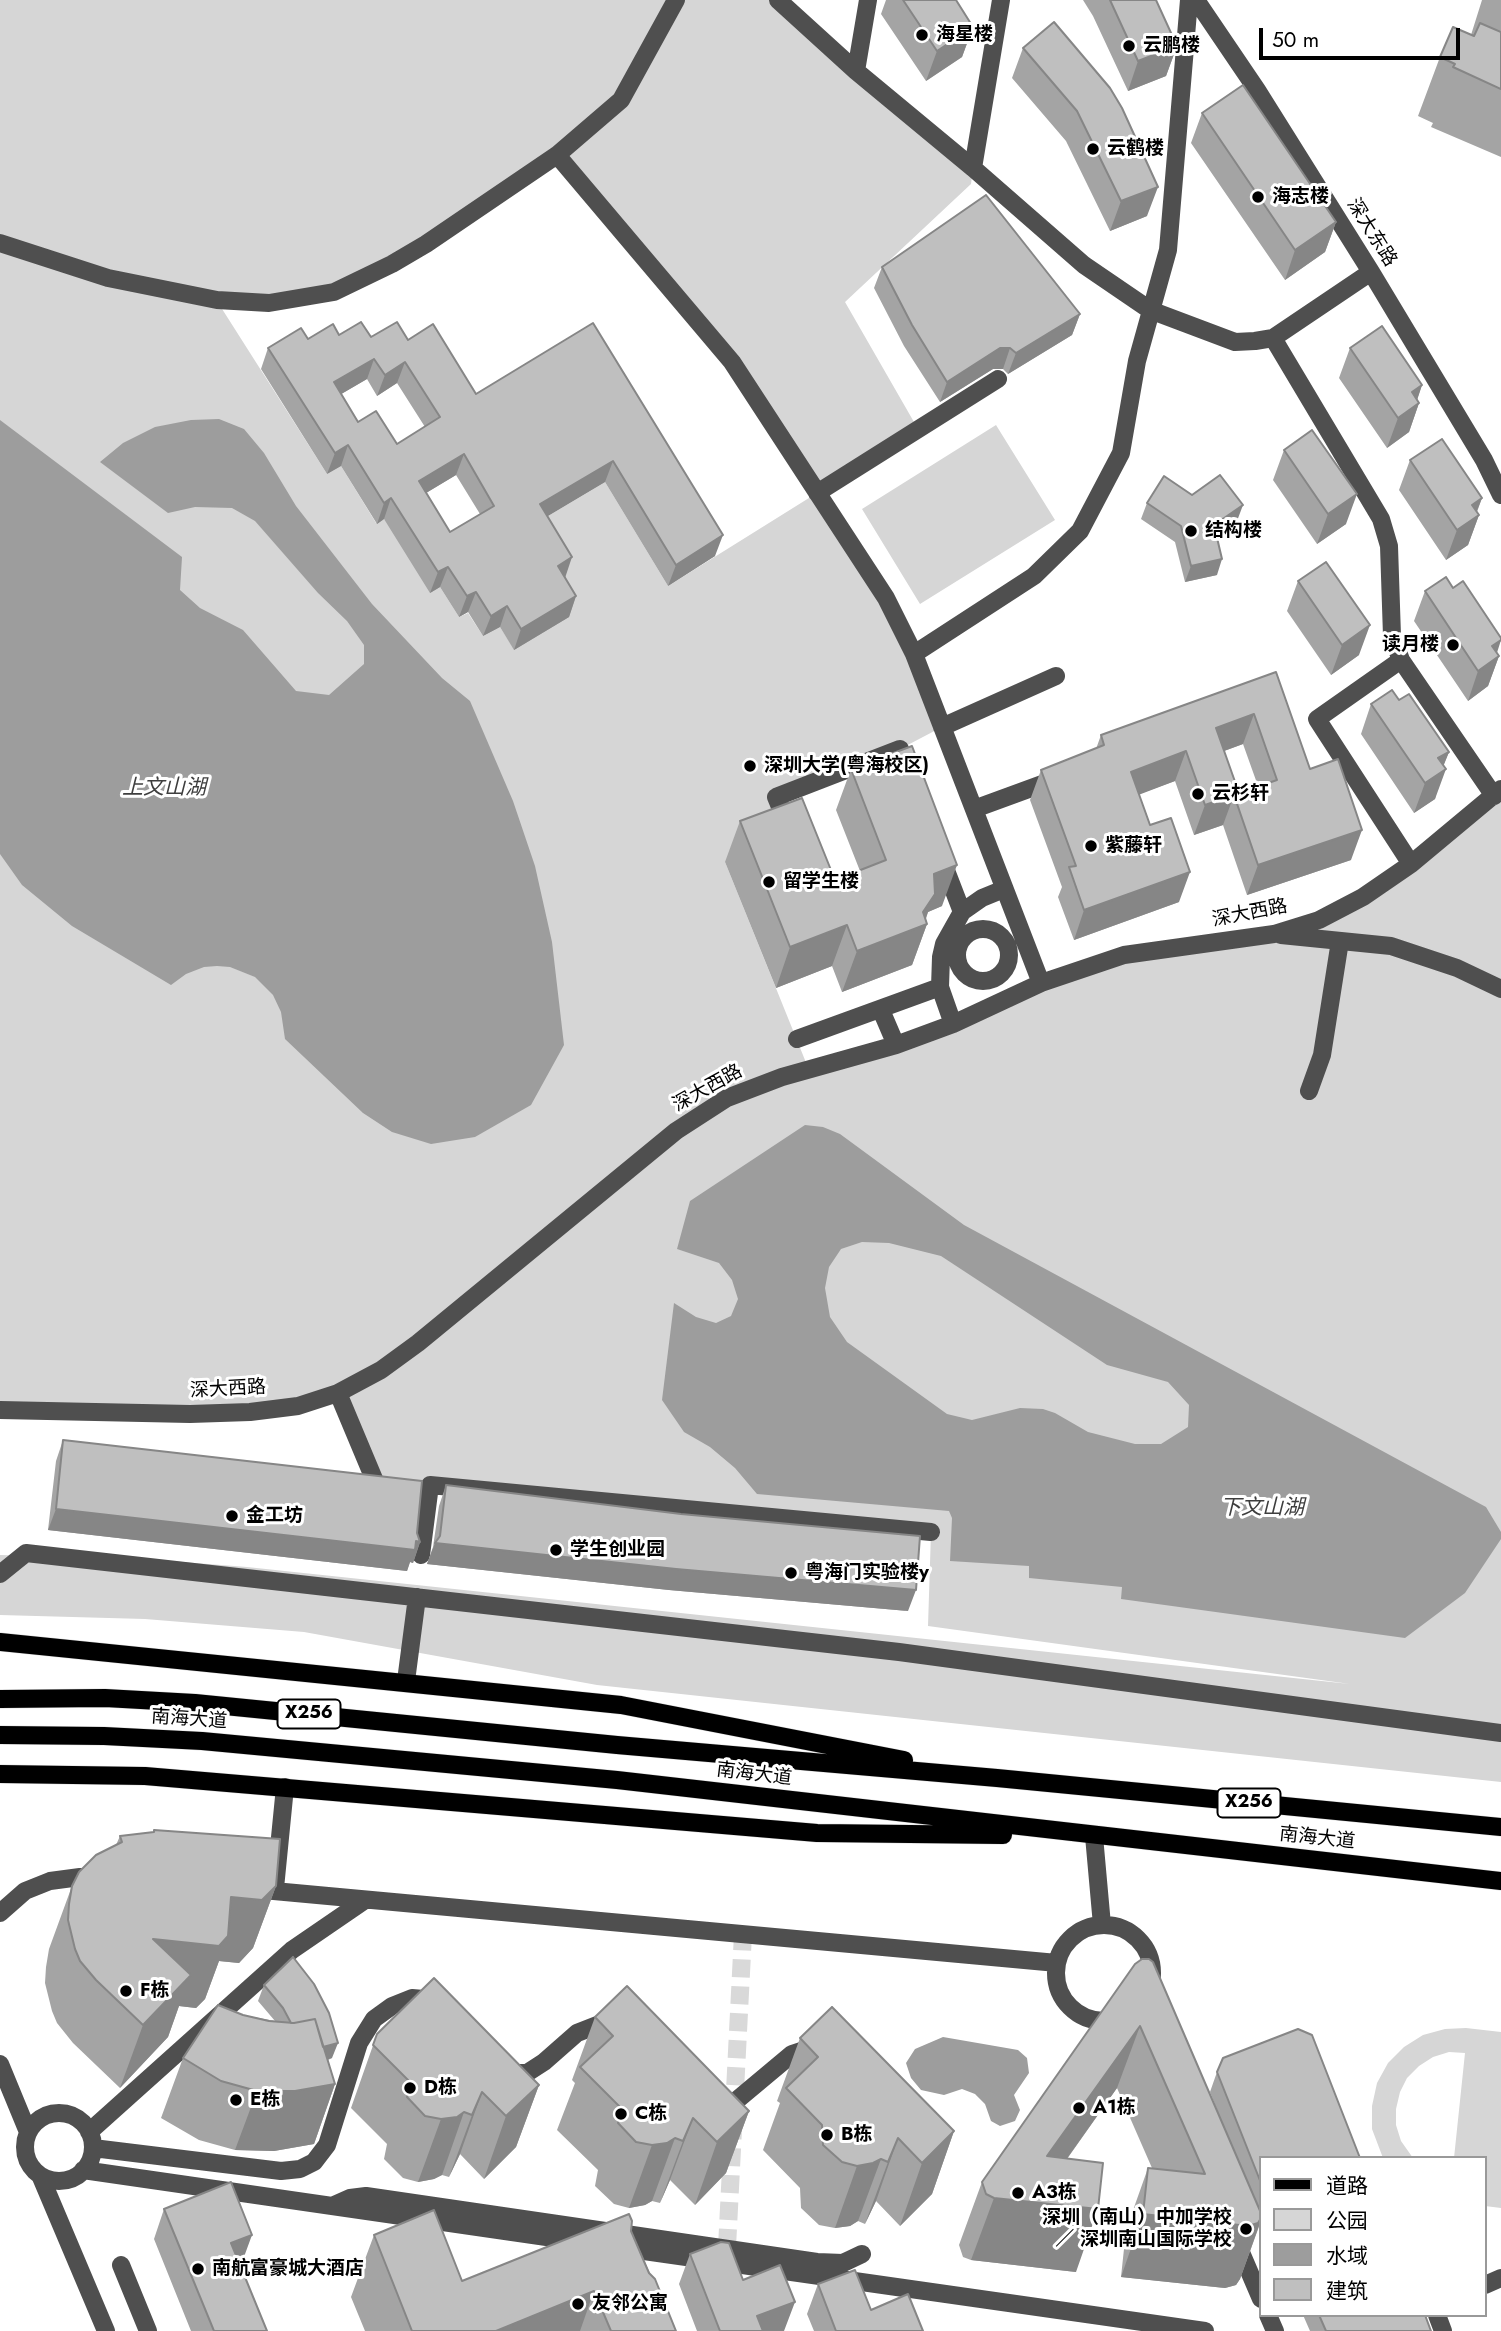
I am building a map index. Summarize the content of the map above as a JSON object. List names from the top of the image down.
{
  "streets": {
    "main road": ["X256", "南海大道"],
    "street": ["深大东路", "深大西路"]
  },
  "water": ["上文山湖", "下文山湖"],
  "places": [
    "海星楼",
    "云鹏楼",
    "云鹤楼",
    "海志楼",
    "结构楼",
    "读月楼",
    "深圳大学(粤海校区)",
    "云杉轩",
    "紫藤轩",
    "留学生楼",
    "金工坊",
    "学生创业园",
    "粤海门实验楼y",
    "F栋",
    "D栋",
    "E栋",
    "A1栋",
    "C栋",
    "B栋",
    "A3栋",
    "深圳（南山）中加学校 ／ 深圳南山国际学校",
    "南航富豪城大酒店",
    "友邻公寓"
  ],
  "legend": [
    "道路",
    "公园",
    "水域",
    "建筑"
  ],
  "scale_bar": "50 m"
}
